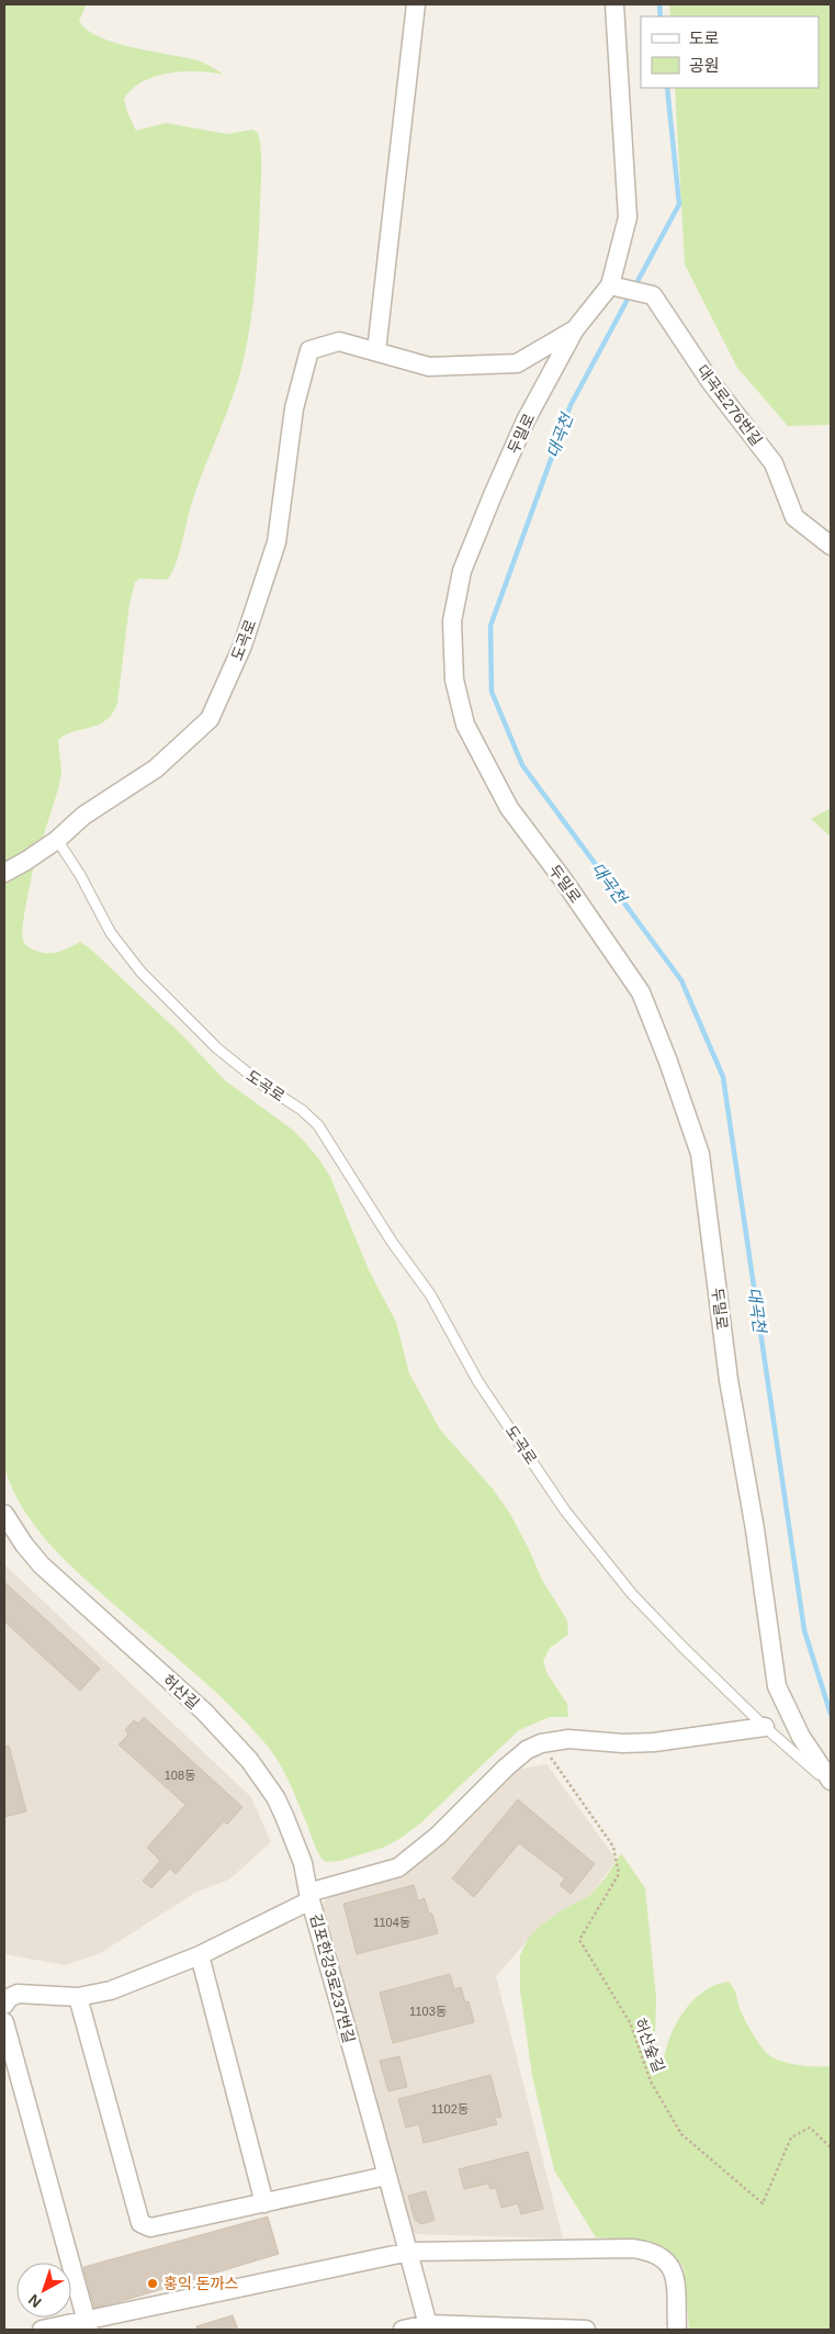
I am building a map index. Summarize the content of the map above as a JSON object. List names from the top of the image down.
{
  "streets": {
    "street": [
      "대곡로276번길",
      "두밀로",
      "도곡로",
      "허산길",
      "김포한강3로237번길"
    ],
    "path": ["허산숲길"]
  },
  "crossings": [
    ["대곡로276번길", "두밀로"],
    ["허산길", "김포한강3로237번길"]
  ],
  "water": ["대곡천"],
  "places": ["홍익 돈까스"],
  "house_numbers": [
    "108동",
    "1104동",
    "1103동",
    "1102동"
  ],
  "legend": ["도로", "공원"],
  "north": "bottom left"
}
